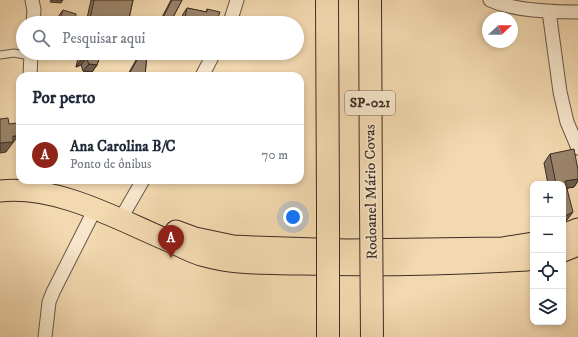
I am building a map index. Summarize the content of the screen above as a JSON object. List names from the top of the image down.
{
  "streets": {
    "highway": ["SP-021", "Rodoanel Mário Covas"]
  },
  "north": "right",
  "page": {
    "search": "Pesquisar aqui",
    "heading": "Por perto",
    "list": [
      {
        "mark": "A",
        "name": "Ana Carolina B/C",
        "note": "Ponto de ônibus",
        "value": "70 m"
      }
    ],
    "map_buttons": ["+", "−"],
    "pins": "A"
  }
}
